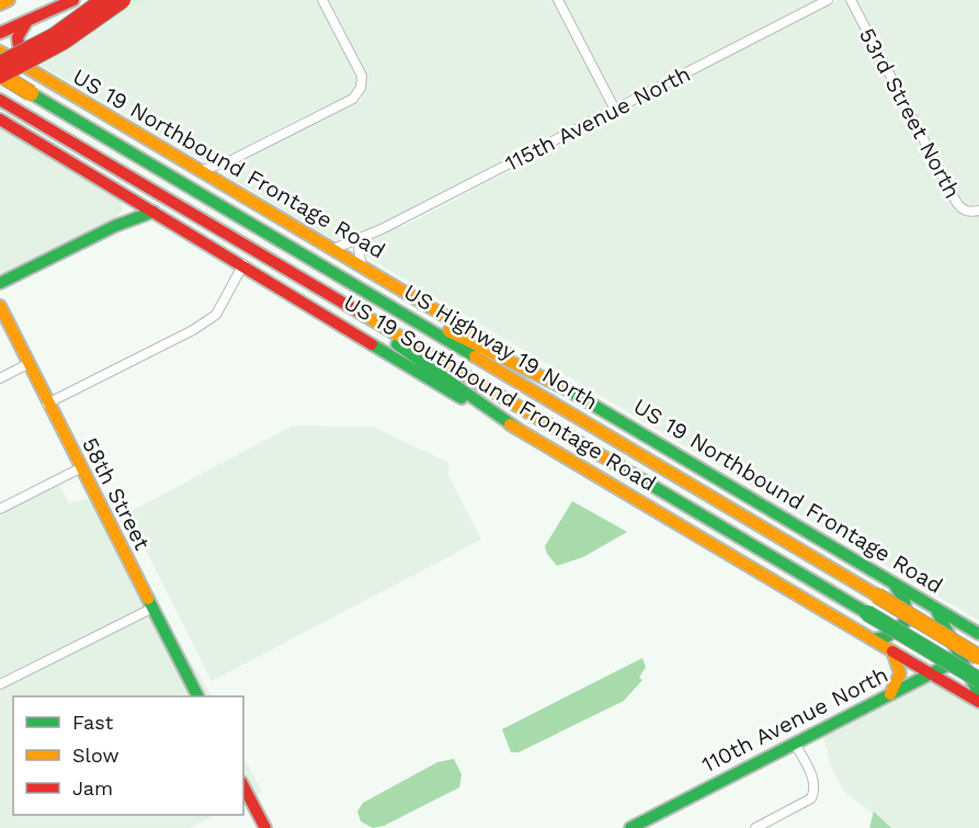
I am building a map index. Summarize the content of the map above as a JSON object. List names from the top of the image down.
{
  "streets": {
    "main road": [
      "US 19 Northbound Frontage Road",
      "US Highway 19 North",
      "US 19 Southbound Frontage Road",
      "58th Street",
      "110th Avenue North"
    ],
    "street": ["53rd Street North", "115th Avenue North"]
  },
  "crossings": [
    ["115th Avenue North", "US 19 Northbound Frontage Road"],
    ["US 19 Southbound Frontage Road", "110th Avenue North"]
  ],
  "legend": ["Fast", "Slow", "Jam"]
}
